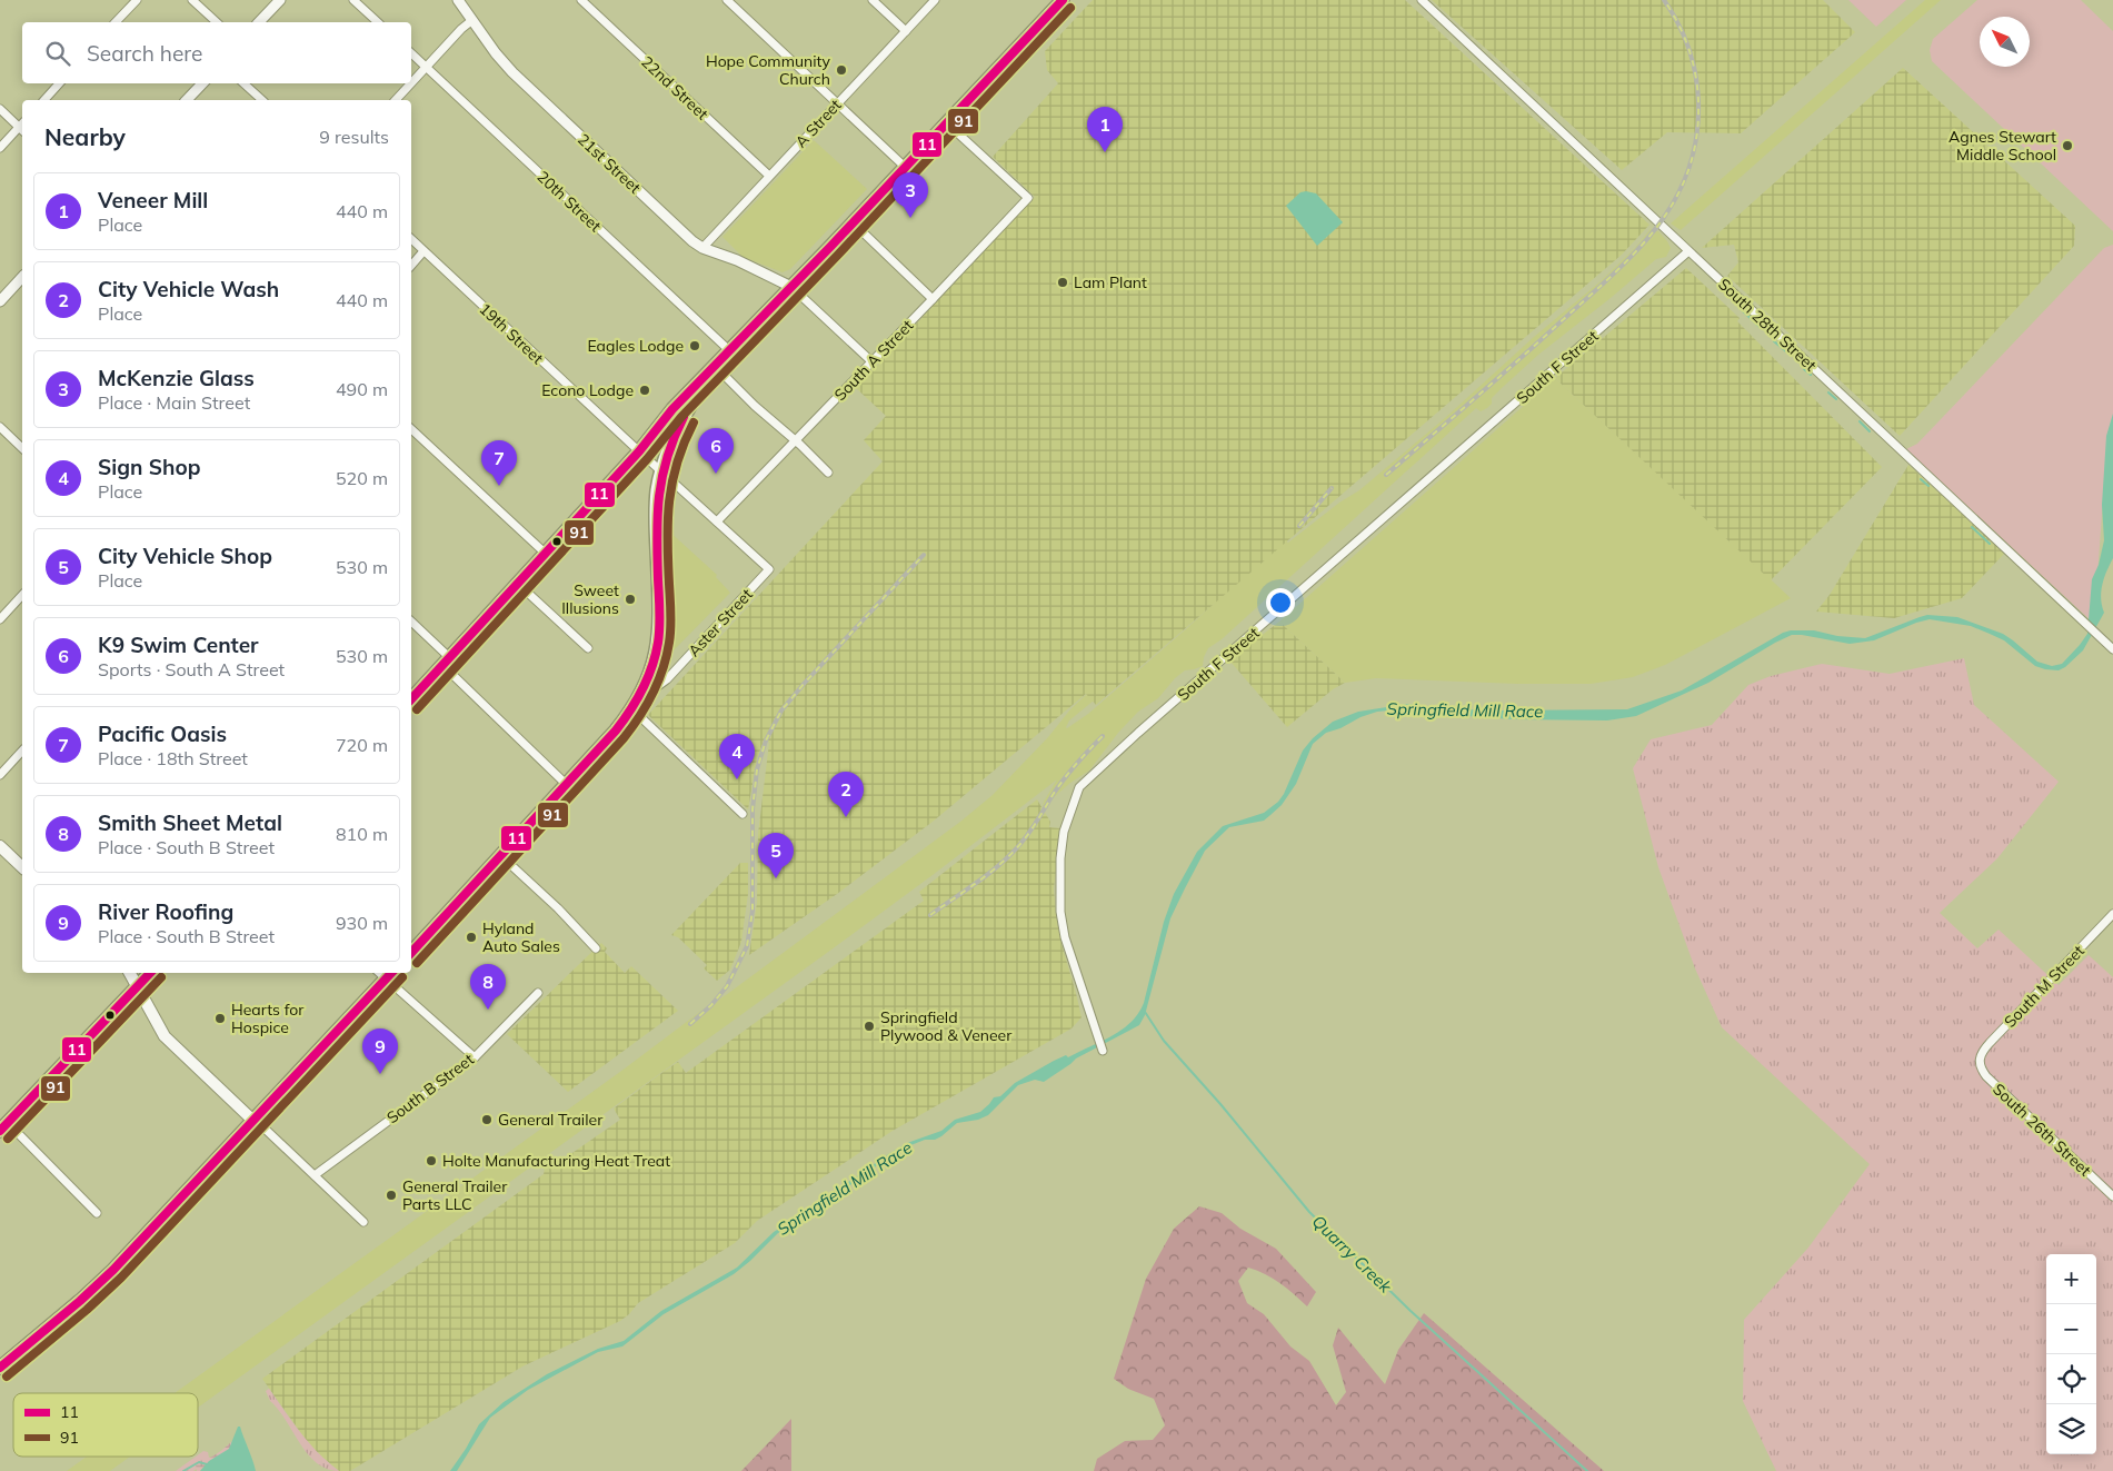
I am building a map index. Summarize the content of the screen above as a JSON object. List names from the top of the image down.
{
  "streets": {
    "street": [
      "22nd Street",
      "A Street",
      "21st Street",
      "20th Street",
      "South 28th Street",
      "19th Street",
      "South A Street",
      "South F Street",
      "Aster Street",
      "South M Street",
      "South B Street",
      "South 26th Street"
    ]
  },
  "crossings": [
    ["22nd Street", "A Street"],
    ["A Street", "21st Street"],
    ["South 28th Street", "South F Street"],
    ["19th Street", "South A Street"],
    ["19th Street", "Aster Street"],
    ["South M Street", "South 26th Street"]
  ],
  "water": ["Springfield Mill Race", "Quarry Creek"],
  "places": [
    "Hope Community Church",
    "Agnes Stewart Middle School",
    "Lam Plant",
    "Eagles Lodge",
    "Econo Lodge",
    "Sweet Illusions",
    "Hyland Auto Sales",
    "Hearts for Hospice",
    "Springfield Plywood & Veneer",
    "General Trailer",
    "Holte Manufacturing Heat Treat",
    "General Trailer Parts LLC"
  ],
  "lines": ["transit line 11", "transit line 91"],
  "legend": ["11", "91"],
  "north": "top left",
  "page": {
    "search": "Search here",
    "heading": ["Nearby", "9 results"],
    "pins": [
      "1",
      "3",
      "6",
      "7",
      "4",
      "2",
      "5",
      "8",
      "9"
    ],
    "list": [
      {
        "mark": "1",
        "name": "Veneer Mill",
        "note": "Place",
        "value": "440 m"
      },
      {
        "mark": "2",
        "name": "City Vehicle Wash",
        "note": "Place",
        "value": "440 m"
      },
      {
        "mark": "3",
        "name": "McKenzie Glass",
        "note": "Place · Main Street",
        "value": "490 m"
      },
      {
        "mark": "4",
        "name": "Sign Shop",
        "note": "Place",
        "value": "520 m"
      },
      {
        "mark": "5",
        "name": "City Vehicle Shop",
        "note": "Place",
        "value": "530 m"
      },
      {
        "mark": "6",
        "name": "K9 Swim Center",
        "note": "Sports · South A Street",
        "value": "530 m"
      },
      {
        "mark": "7",
        "name": "Pacific Oasis",
        "note": "Place · 18th Street",
        "value": "720 m"
      },
      {
        "mark": "8",
        "name": "Smith Sheet Metal",
        "note": "Place · South B Street",
        "value": "810 m"
      },
      {
        "mark": "9",
        "name": "River Roofing",
        "note": "Place · South B Street",
        "value": "930 m"
      }
    ],
    "map_buttons": ["+", "−"]
  }
}
